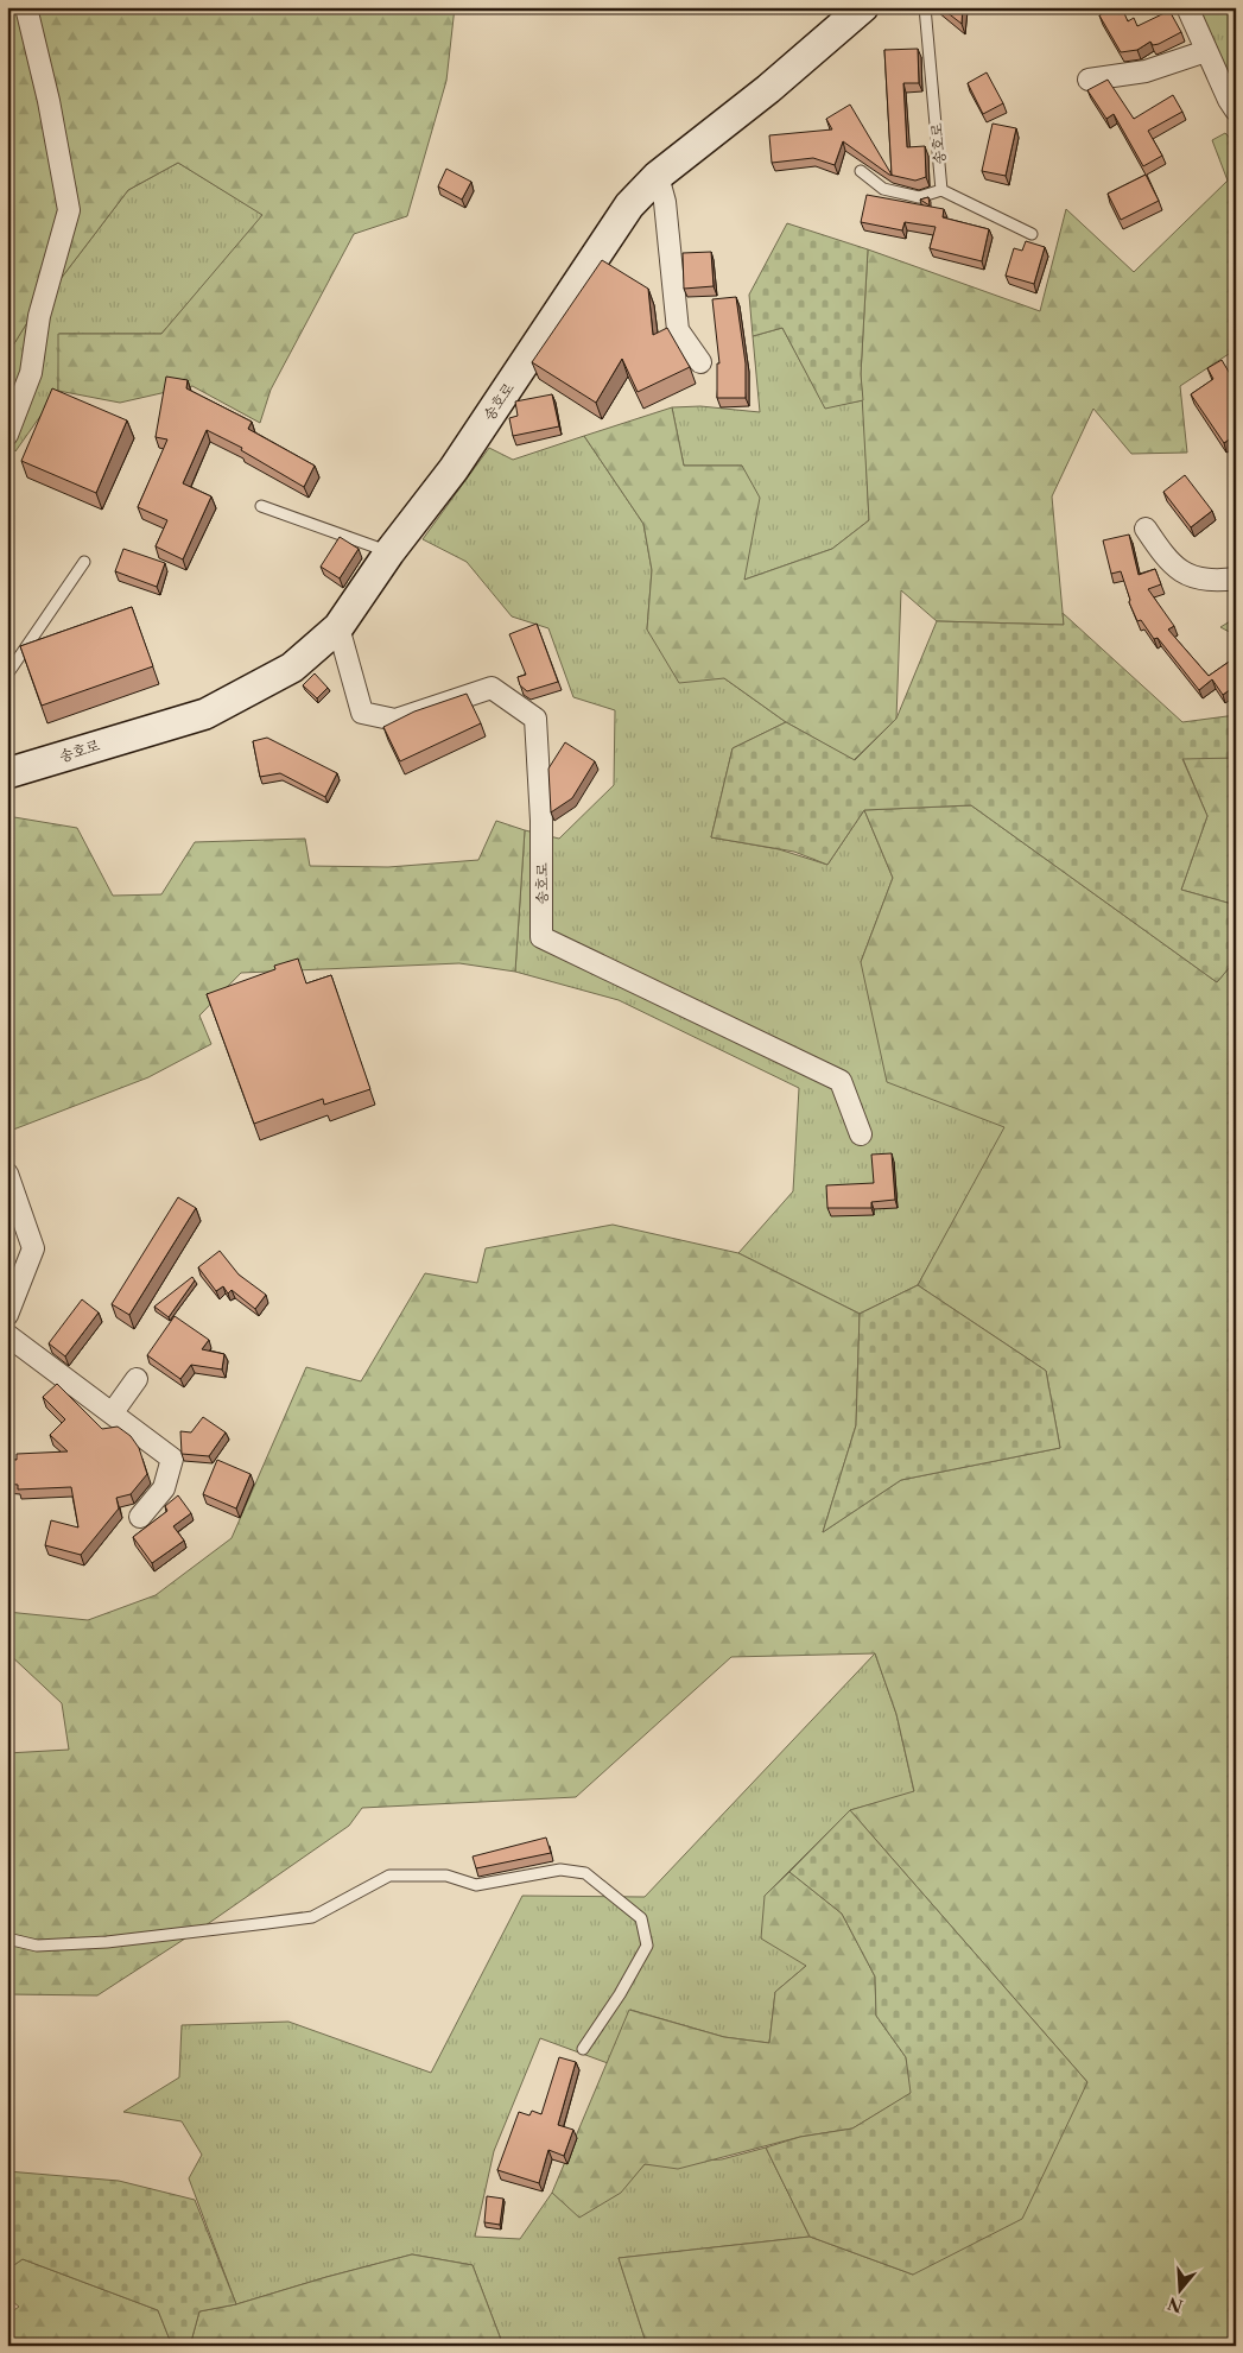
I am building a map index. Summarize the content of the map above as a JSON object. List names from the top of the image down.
{
  "streets": {
    "main road": ["송호로"]
  },
  "north": "bottom"
}
